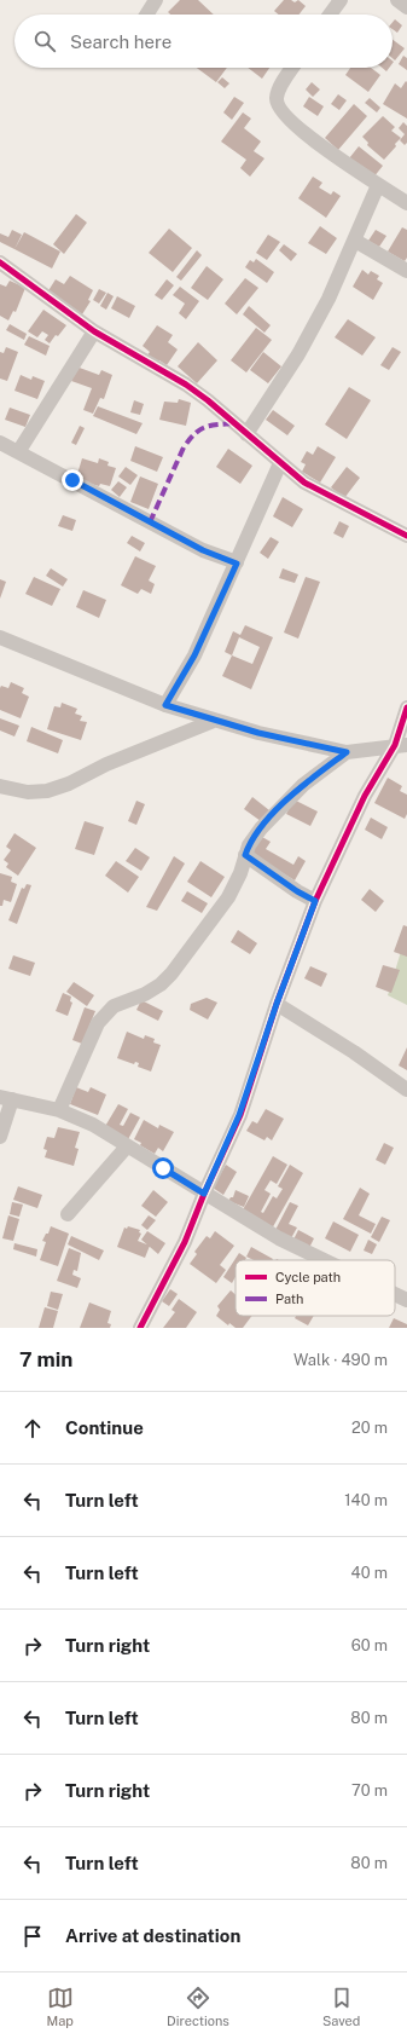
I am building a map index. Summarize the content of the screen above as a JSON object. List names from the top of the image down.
{
  "legend": ["Cycle path", "Path"],
  "page": {
    "search": "Search here",
    "heading": ["7 min", "Walk · 490 m"],
    "list": [
      ["Continue", "20 m"],
      ["Turn left", "140 m"],
      ["Turn left", "40 m"],
      ["Turn right", "60 m"],
      ["Turn left", "80 m"],
      ["Turn right", "70 m"],
      ["Turn left", "80 m"],
      "Arrive at destination"
    ],
    "nav": ["Map", "Directions", "Saved"]
  }
}
